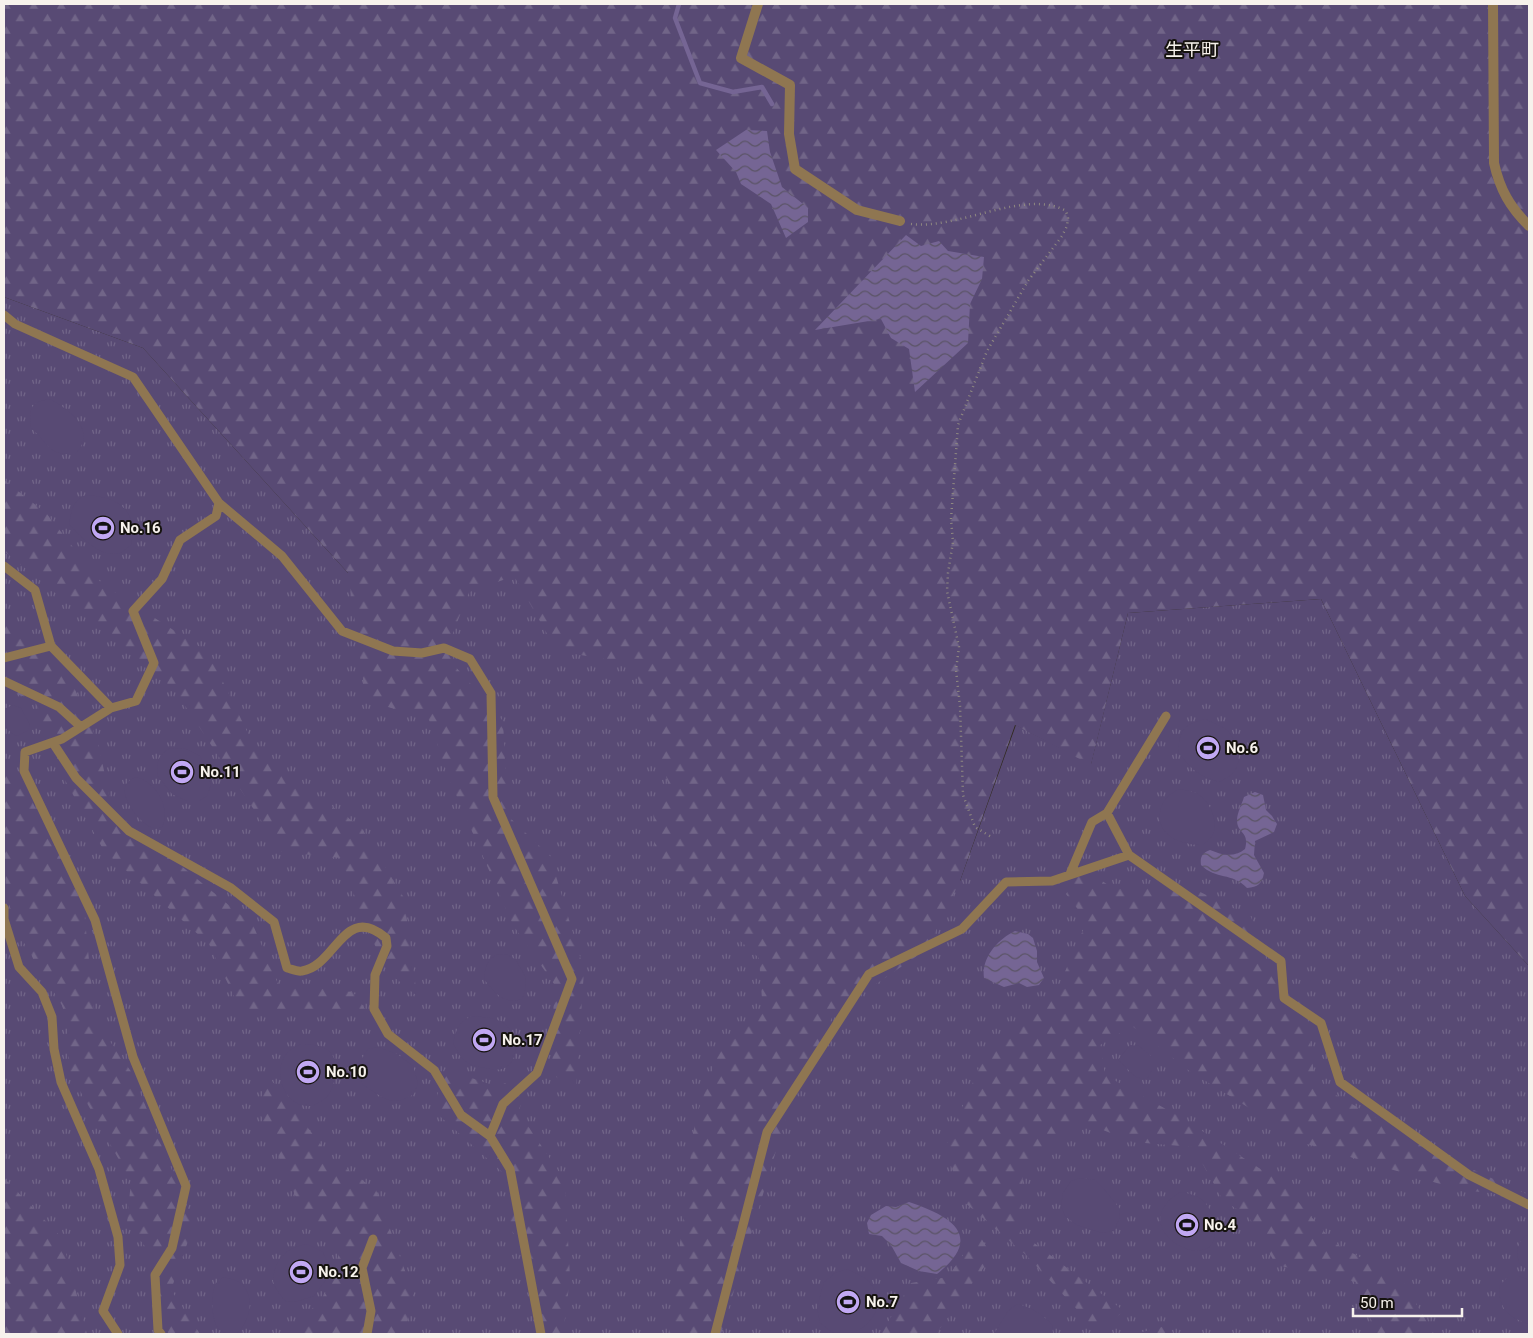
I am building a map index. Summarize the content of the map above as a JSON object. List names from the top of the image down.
{
  "districts": ["生平町"],
  "places": {
    "sports": [
      "No.16",
      "No.6",
      "No.11",
      "No.17",
      "No.10",
      "No.4",
      "No.12",
      "No.7"
    ]
  },
  "scale_bar": "50 m"
}
